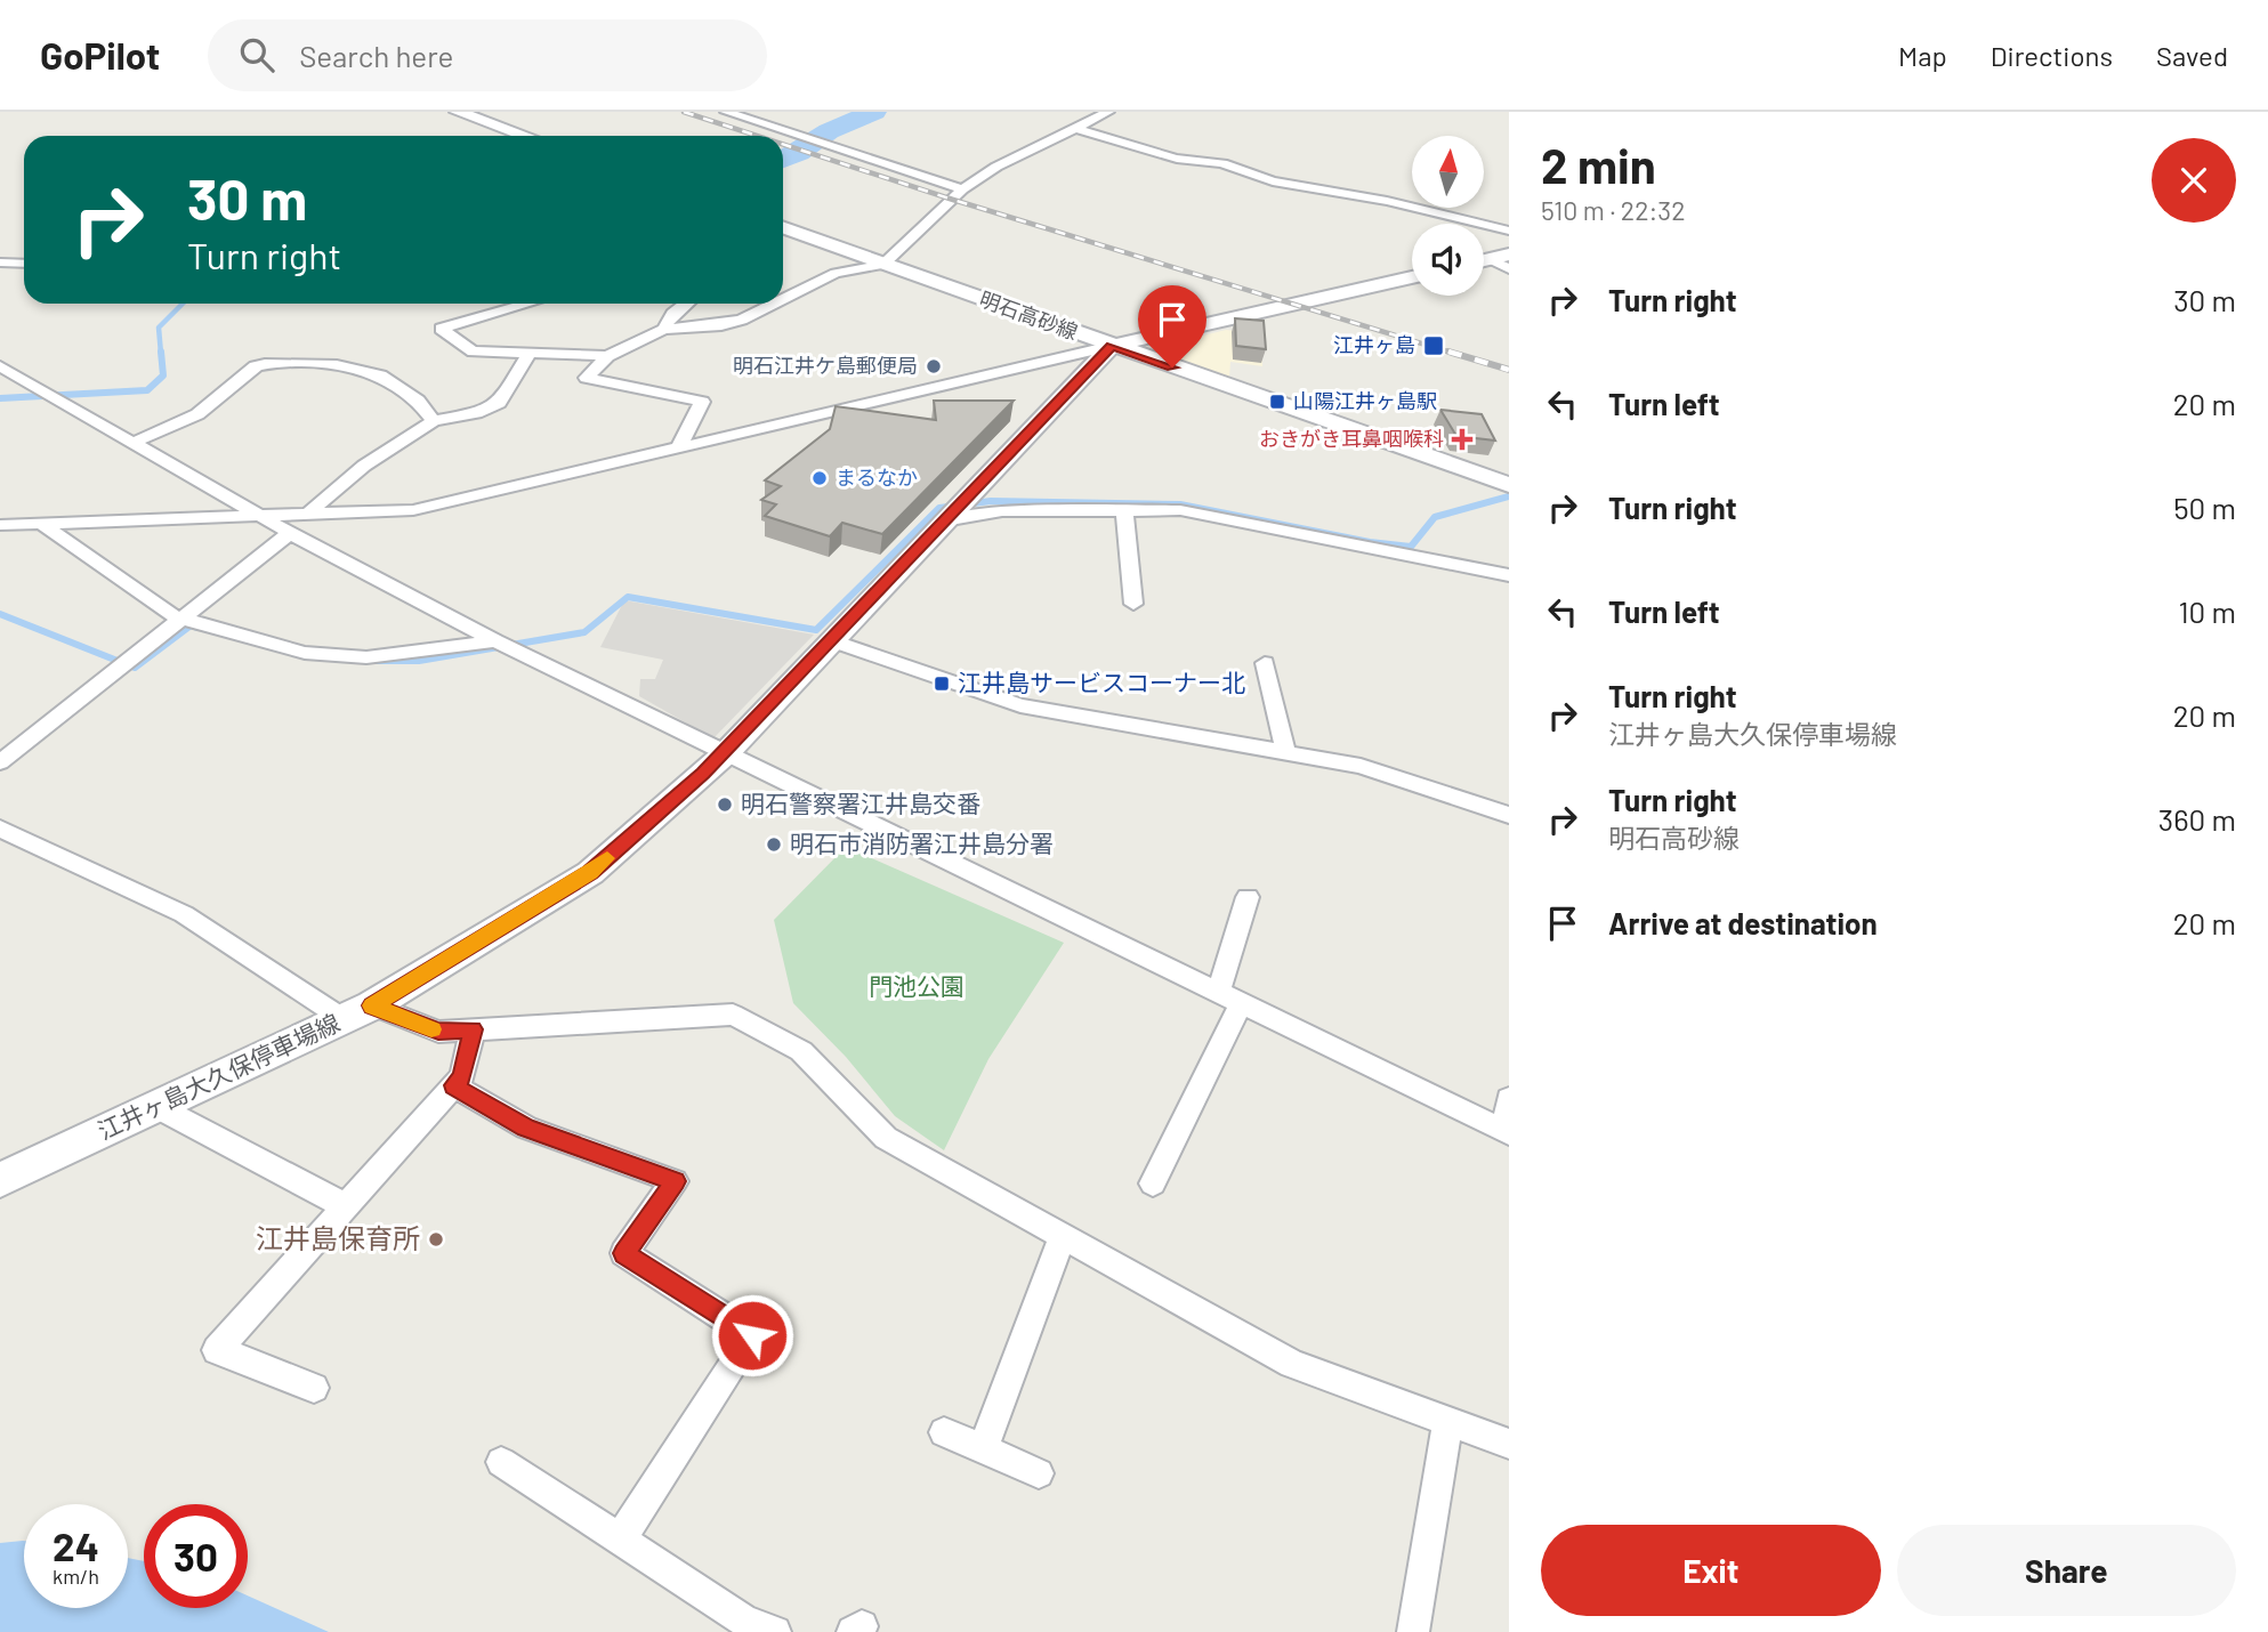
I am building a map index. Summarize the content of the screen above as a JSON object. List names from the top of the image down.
{
  "streets": {
    "main road": ["明石高砂線", "江井ヶ島大久保停車場線"]
  },
  "crossings": [
    ["明石高砂線", "江井ヶ島大久保停車場線"]
  ],
  "parks": ["門池公園"],
  "places": {
    "transit": ["江井ヶ島", "山陽江井ヶ島駅", "江井島サービスコーナー北"],
    "other": [
      "明石江井ケ島郵便局",
      "まるなか",
      "明石警察署江井島交番",
      "明石市消防署江井島分署",
      "江井島保育所"
    ],
    "health": ["おきがき耳鼻咽喉科"]
  },
  "north": "top",
  "page": {
    "header": "GoPilot",
    "search": "Search here",
    "nav": ["Map", "Directions", "Saved"],
    "heading": ["2 min", "510 m · 22:32"],
    "turn": ["30 m", "Turn right"],
    "list": [
      {
        "name": "Turn right",
        "value": "30 m"
      },
      {
        "name": "Turn left",
        "value": "20 m"
      },
      {
        "name": "Turn right",
        "value": "50 m"
      },
      {
        "name": "Turn left",
        "value": "10 m"
      },
      {
        "name": "Turn right",
        "note": "江井ヶ島大久保停車場線",
        "value": "20 m"
      },
      {
        "name": "Turn right",
        "note": "明石高砂線",
        "value": "360 m"
      },
      {
        "name": "Arrive at destination",
        "value": "20 m"
      }
    ],
    "speed": "24 km/h",
    "limit": "30",
    "buttons": ["Exit", "Share"]
  }
}
